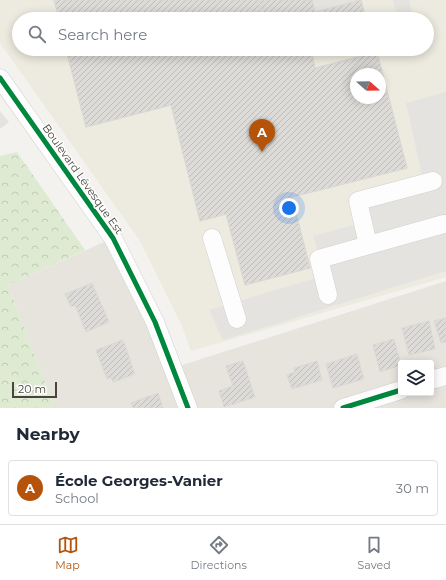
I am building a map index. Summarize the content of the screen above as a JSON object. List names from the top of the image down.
{
  "streets": {
    "street": ["Boulevard Lévesque Est"]
  },
  "scale_bar": "20 m",
  "north": "right",
  "page": {
    "search": "Search here",
    "pins": "A",
    "scale": "20 m",
    "heading": "Nearby",
    "list": [
      {
        "mark": "A",
        "name": "École Georges-Vanier",
        "note": "School",
        "value": "30 m"
      }
    ],
    "nav": ["Map", "Directions", "Saved"]
  }
}
